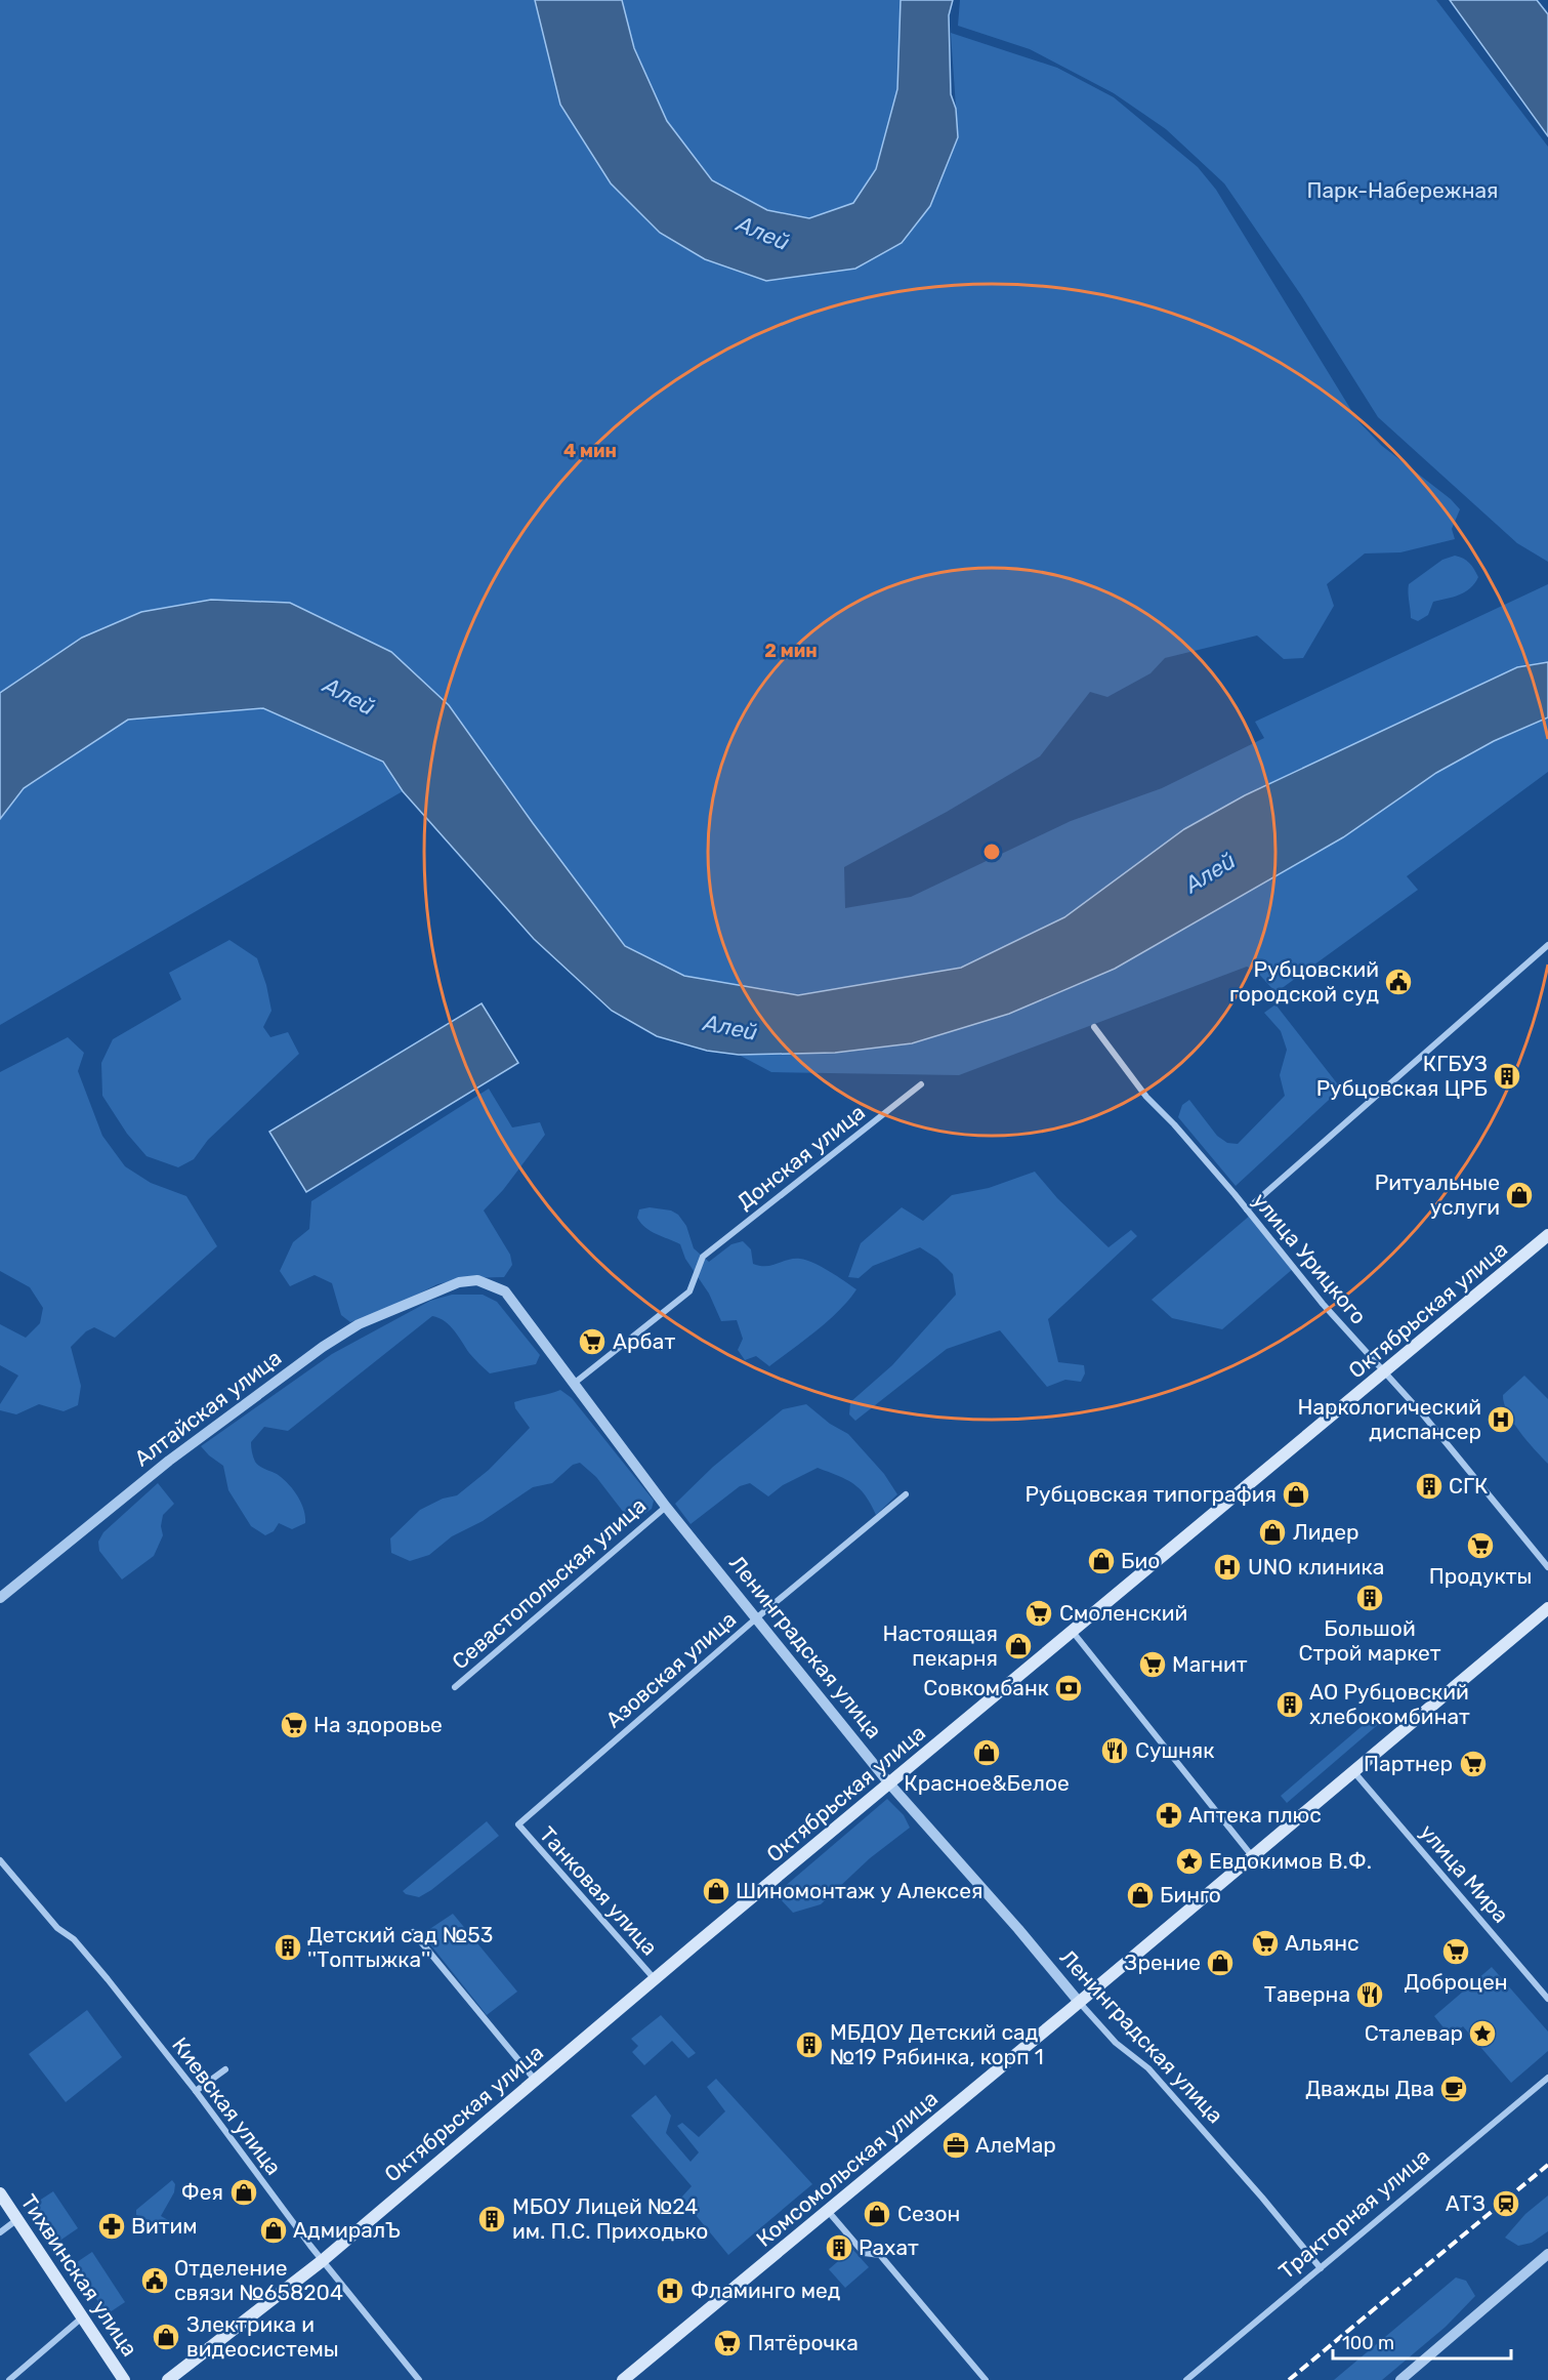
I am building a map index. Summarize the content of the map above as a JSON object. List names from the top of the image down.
{
  "streets": {
    "main road": ["Октябрьская улица", "Комсомольская улица", "Тихвинская улица"],
    "street": [
      "Донская улица",
      "улица Урицкого",
      "Алтайская улица",
      "Севастопольская улица",
      "Ленинградская улица",
      "Азовская улица",
      "улица Мира",
      "Танковая улица",
      "Киевская улица",
      "Тракторная улица"
    ]
  },
  "crossings": [
    ["Донская улица", "Ленинградская улица"],
    ["улица Урицкого", "Октябрьская улица"],
    ["Октябрьская улица", "Ленинградская улица"],
    ["Октябрьская улица", "Танковая улица"],
    ["Октябрьская улица", "Киевская улица"],
    ["Алтайская улица", "Ленинградская улица"],
    ["Севастопольская улица", "Ленинградская улица"],
    ["Ленинградская улица", "Азовская улица"],
    ["Ленинградская улица", "Комсомольская улица"],
    ["Ленинградская улица", "Тракторная улица"],
    ["Азовская улица", "Танковая улица"],
    ["улица Мира", "Комсомольская улица"]
  ],
  "water": ["Алей"],
  "parks": ["Парк-Набережная"],
  "places": {
    "public building": ["Рубцовский городской суд", "Отделение связи №658204"],
    "building": [
      "КГБУЗ Рубцовская ЦРБ",
      "СГК",
      "Большой Строй маркет",
      "АО Рубцовский хлебокомбинат",
      "Детский сад №53 ''Топтыжка''",
      "МБДОУ Детский сад №19 Рябинка, корп 1",
      "МБОУ Лицей №24 им. П.С. Приходько",
      "Рахат"
    ],
    "shop": [
      "Ритуальные услуги",
      "Рубцовская типография",
      "Лидер",
      "Био",
      "Настоящая пекарня",
      "Красное&Белое",
      "Шиномонтаж у Алексея",
      "Бинго",
      "Зрение",
      "Фея",
      "Сезон",
      "АдмиралЪ",
      "Злектрика и видеосистемы"
    ],
    "supermarket": [
      "Арбат",
      "Продукты",
      "Смоленский",
      "Магнит",
      "На здоровье",
      "Партнер",
      "Альянс",
      "Доброцен",
      "Пятёрочка"
    ],
    "hospital": ["Наркологический диспансер", "UNO клиника", "Фламинго мед"],
    "bank": ["Совкомбанк"],
    "restaurant": ["Сушняк", "Таверна"],
    "pharmacy": ["Аптека плюс", "Витим"],
    "place": ["Евдокимов В.Ф.", "Сталевар"],
    "cafe": ["Дважды Два"],
    "office": ["АлеМар"],
    "station": ["АТЗ"]
  },
  "scale_bar": "100 m",
  "rings": ["4 мин", "2 мин"]
}
